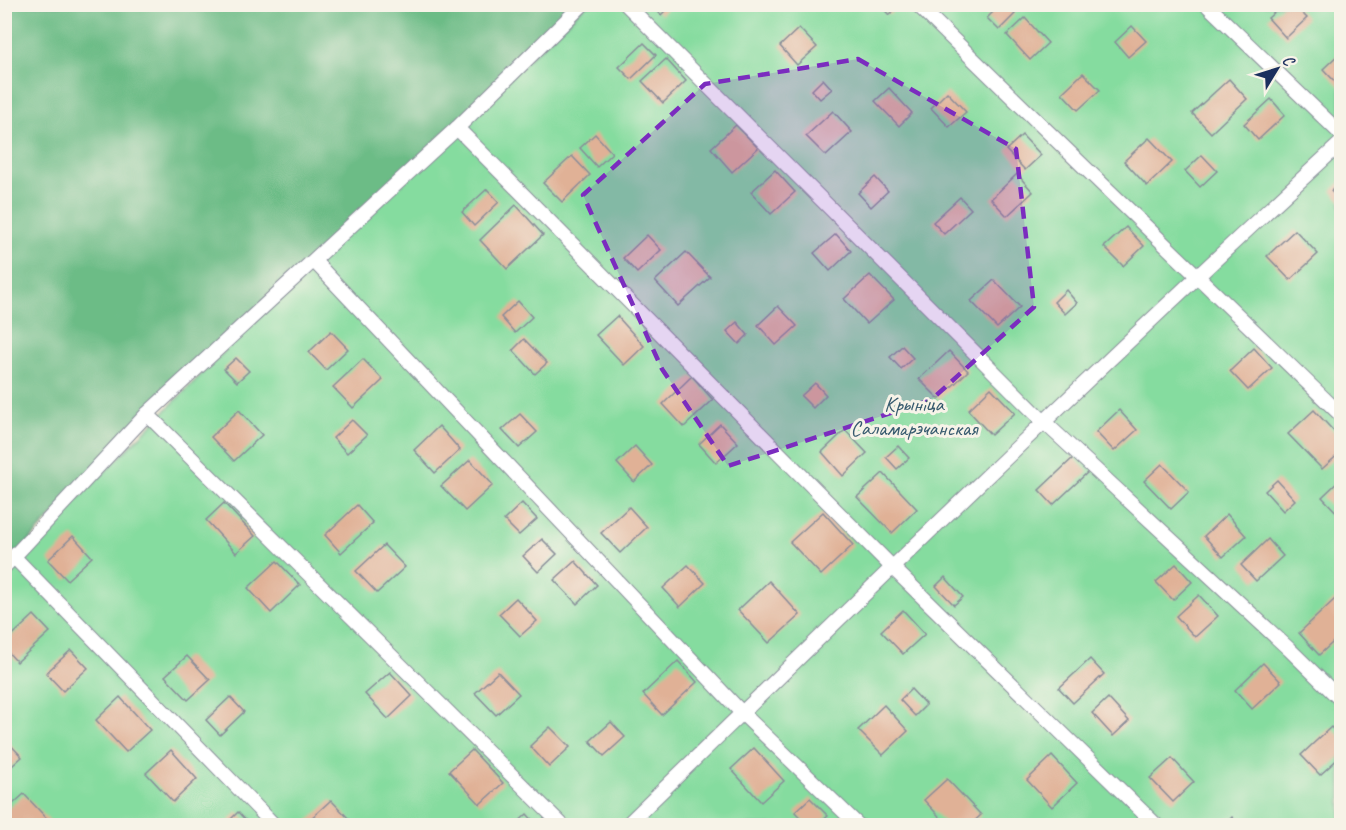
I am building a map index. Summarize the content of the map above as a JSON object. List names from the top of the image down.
{
  "parks": ["Крыніца Саламарэчанская"],
  "north": "top right"
}
